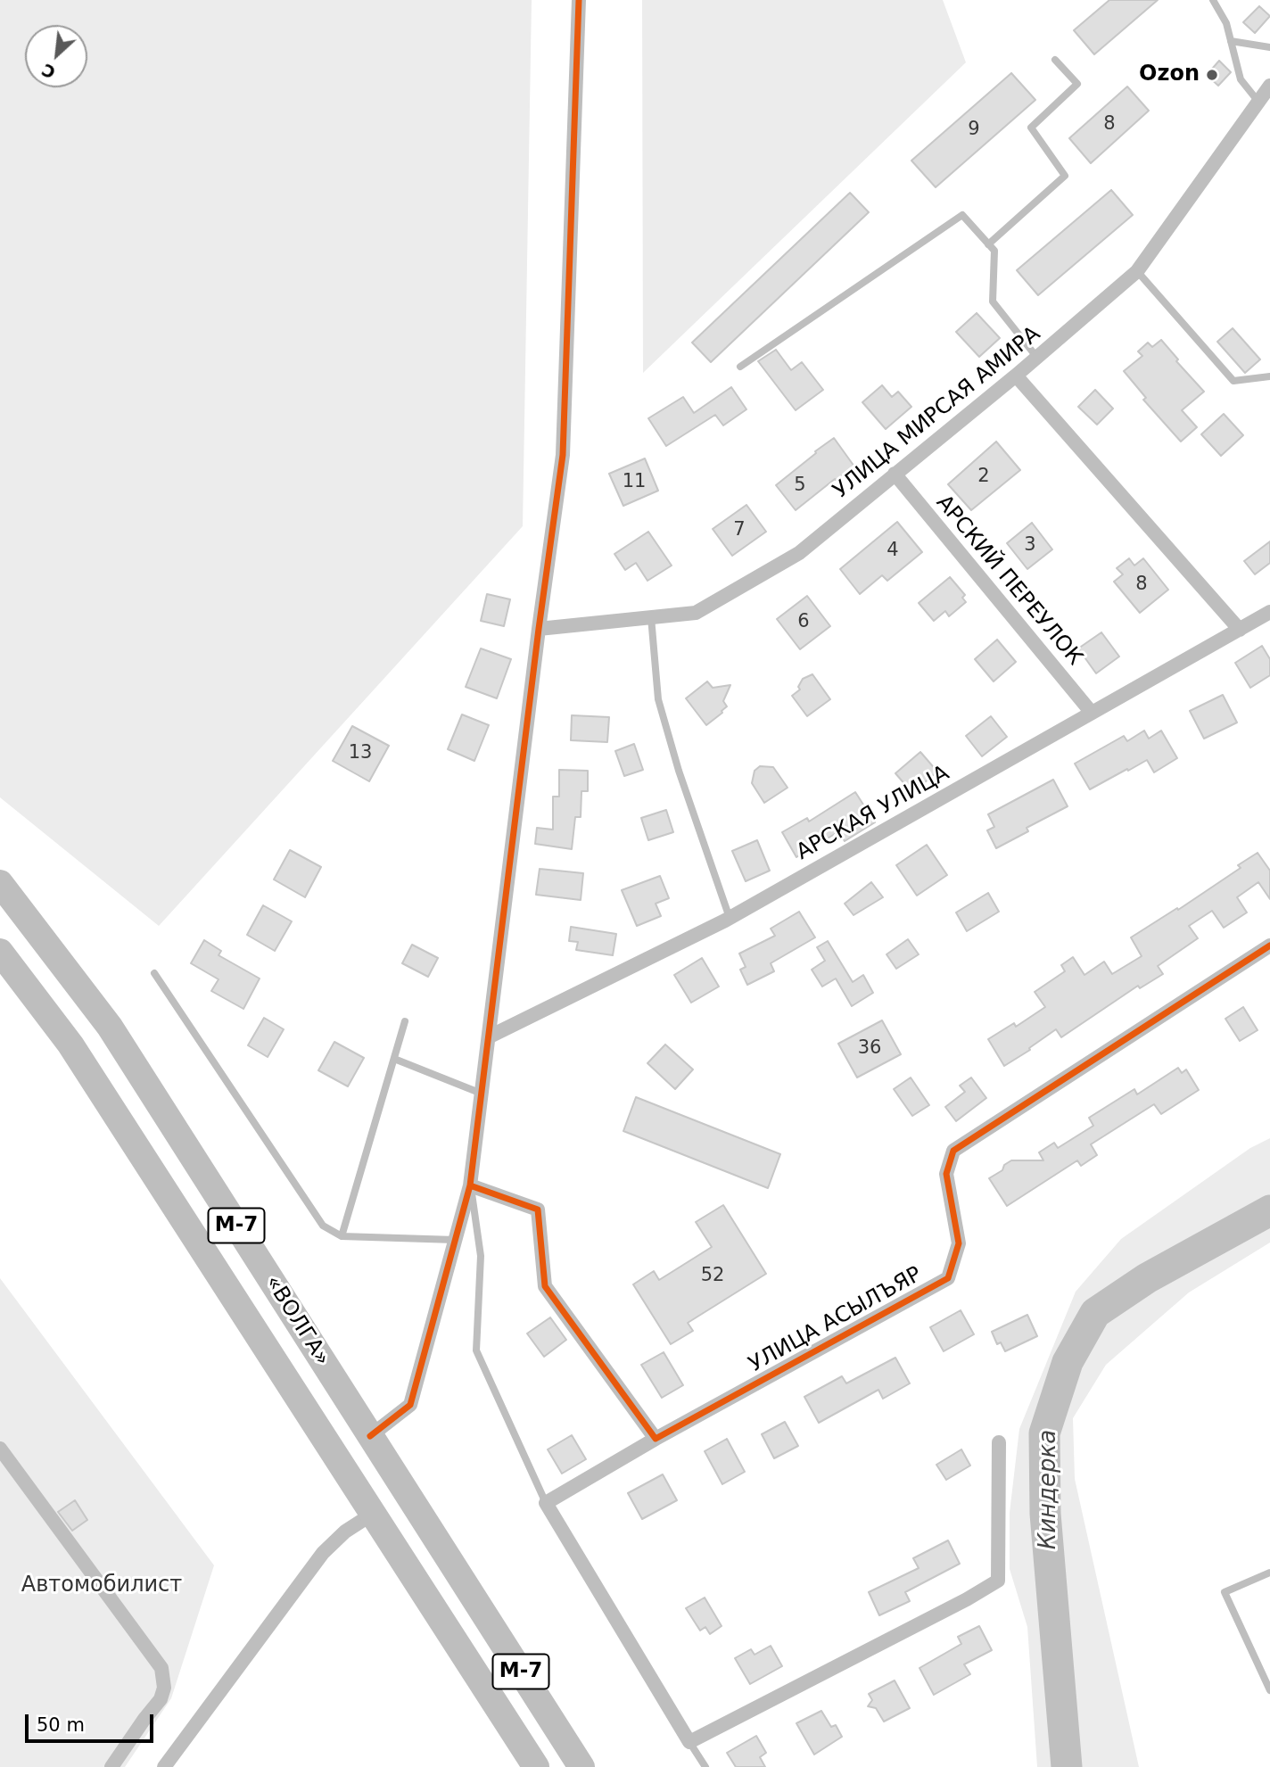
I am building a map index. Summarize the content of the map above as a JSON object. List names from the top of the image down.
{
  "streets": {
    "highway": ["М-7", "«ВОЛГА»"],
    "street": [
      "УЛИЦА МИРСАЯ АМИРА",
      "АРСКИЙ ПЕРЕУЛОК",
      "АРСКАЯ УЛИЦА",
      "УЛИЦА АСЫЛЪЯР"
    ]
  },
  "crossings": [
    ["УЛИЦА МИРСАЯ АМИРА", "АРСКИЙ ПЕРЕУЛОК"],
    ["АРСКИЙ ПЕРЕУЛОК", "АРСКАЯ УЛИЦА"]
  ],
  "water": ["Киндерка"],
  "parks": ["Автомобилист"],
  "places": ["Ozon"],
  "house_numbers": [
    "8",
    "9",
    "2",
    "11",
    "5",
    "7",
    "3",
    "4",
    "8",
    "6",
    "13",
    "36",
    "52"
  ],
  "scale_bar": "50 m",
  "north": "bottom left"
}
